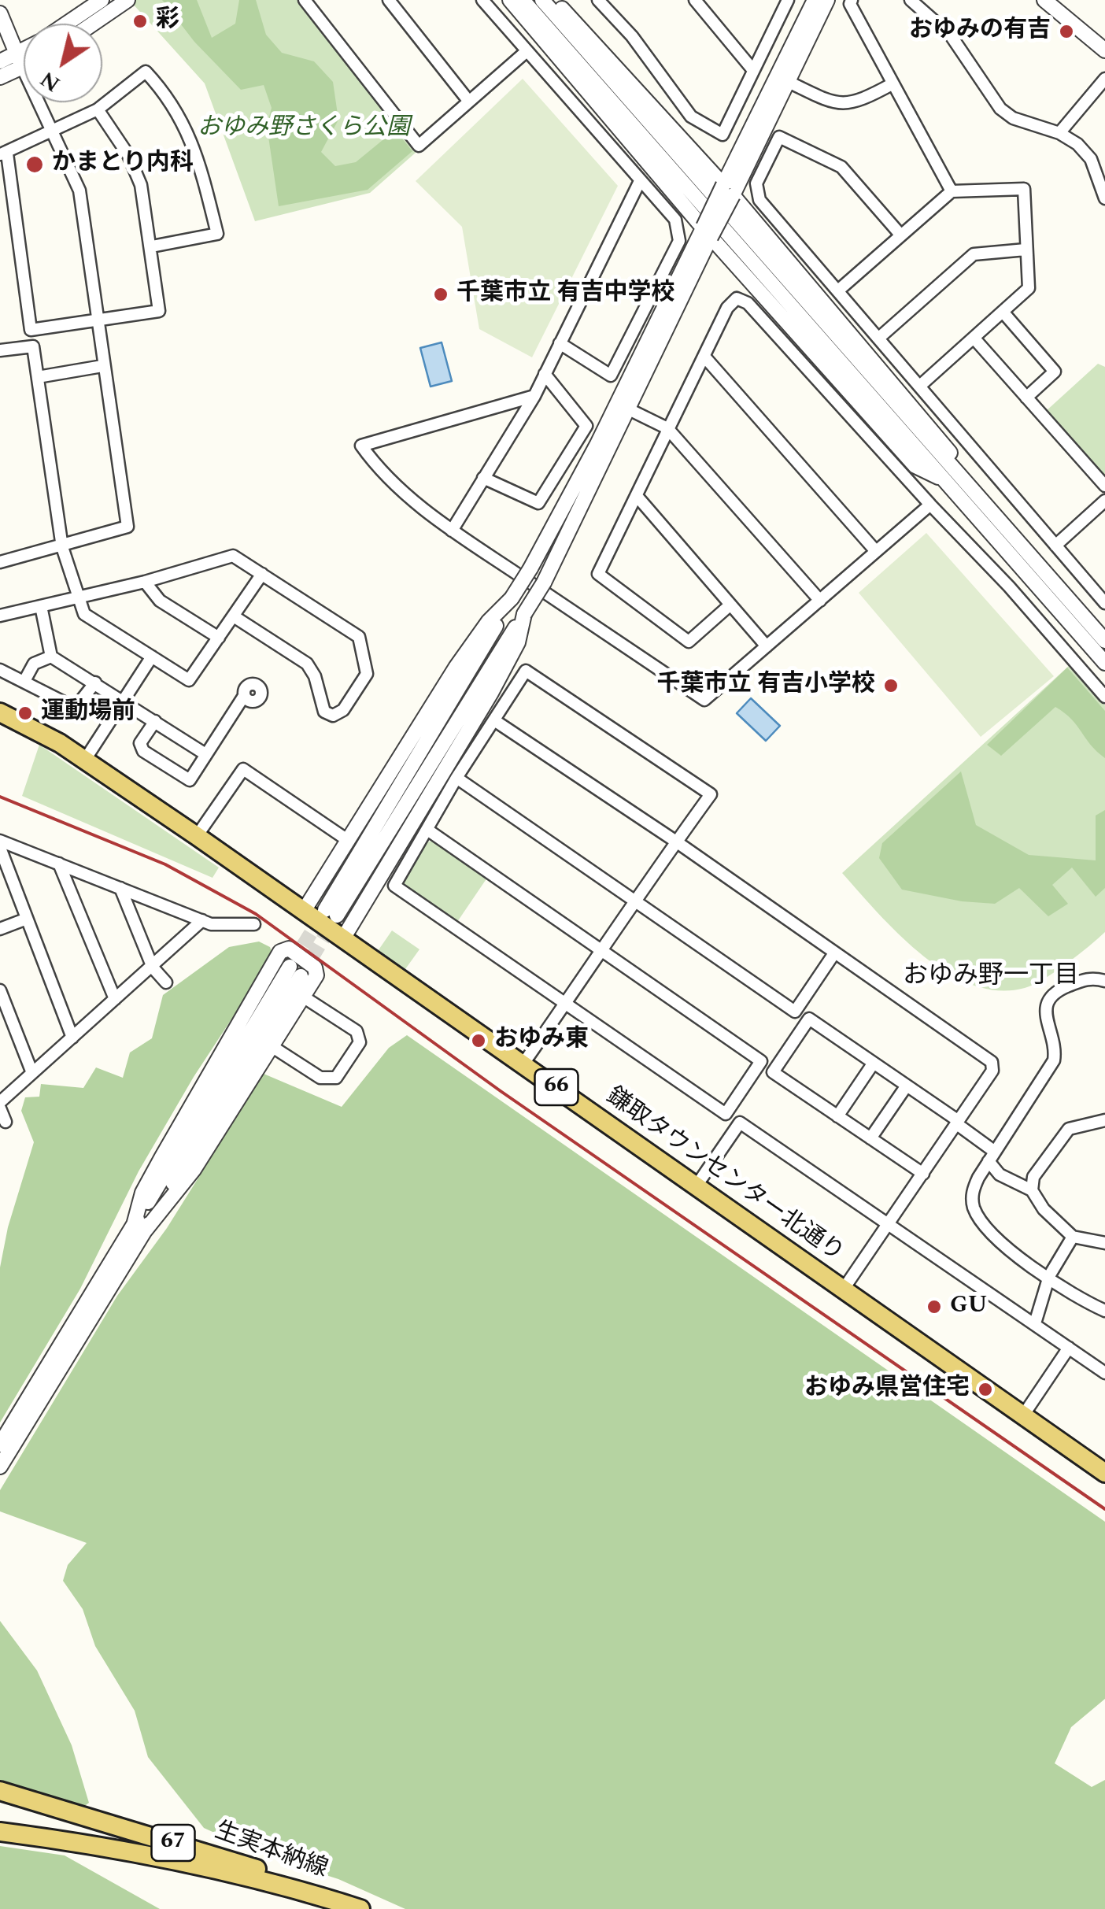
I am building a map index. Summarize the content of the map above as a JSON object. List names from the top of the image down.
{
  "streets": {
    "main road": [
      "66",
      "鎌取タウンセンター北通り",
      "67",
      "生実本納線"
    ]
  },
  "districts": ["おゆみ野一丁目"],
  "parks": ["おゆみ野さくら公園"],
  "places": [
    "彩",
    "おゆみの有吉",
    "かまとり内科",
    "千葉市立 有吉中学校",
    "千葉市立 有吉小学校",
    "運動場前",
    "おゆみ東",
    "GU",
    "おゆみ県営住宅"
  ],
  "north": "bottom left"
}
